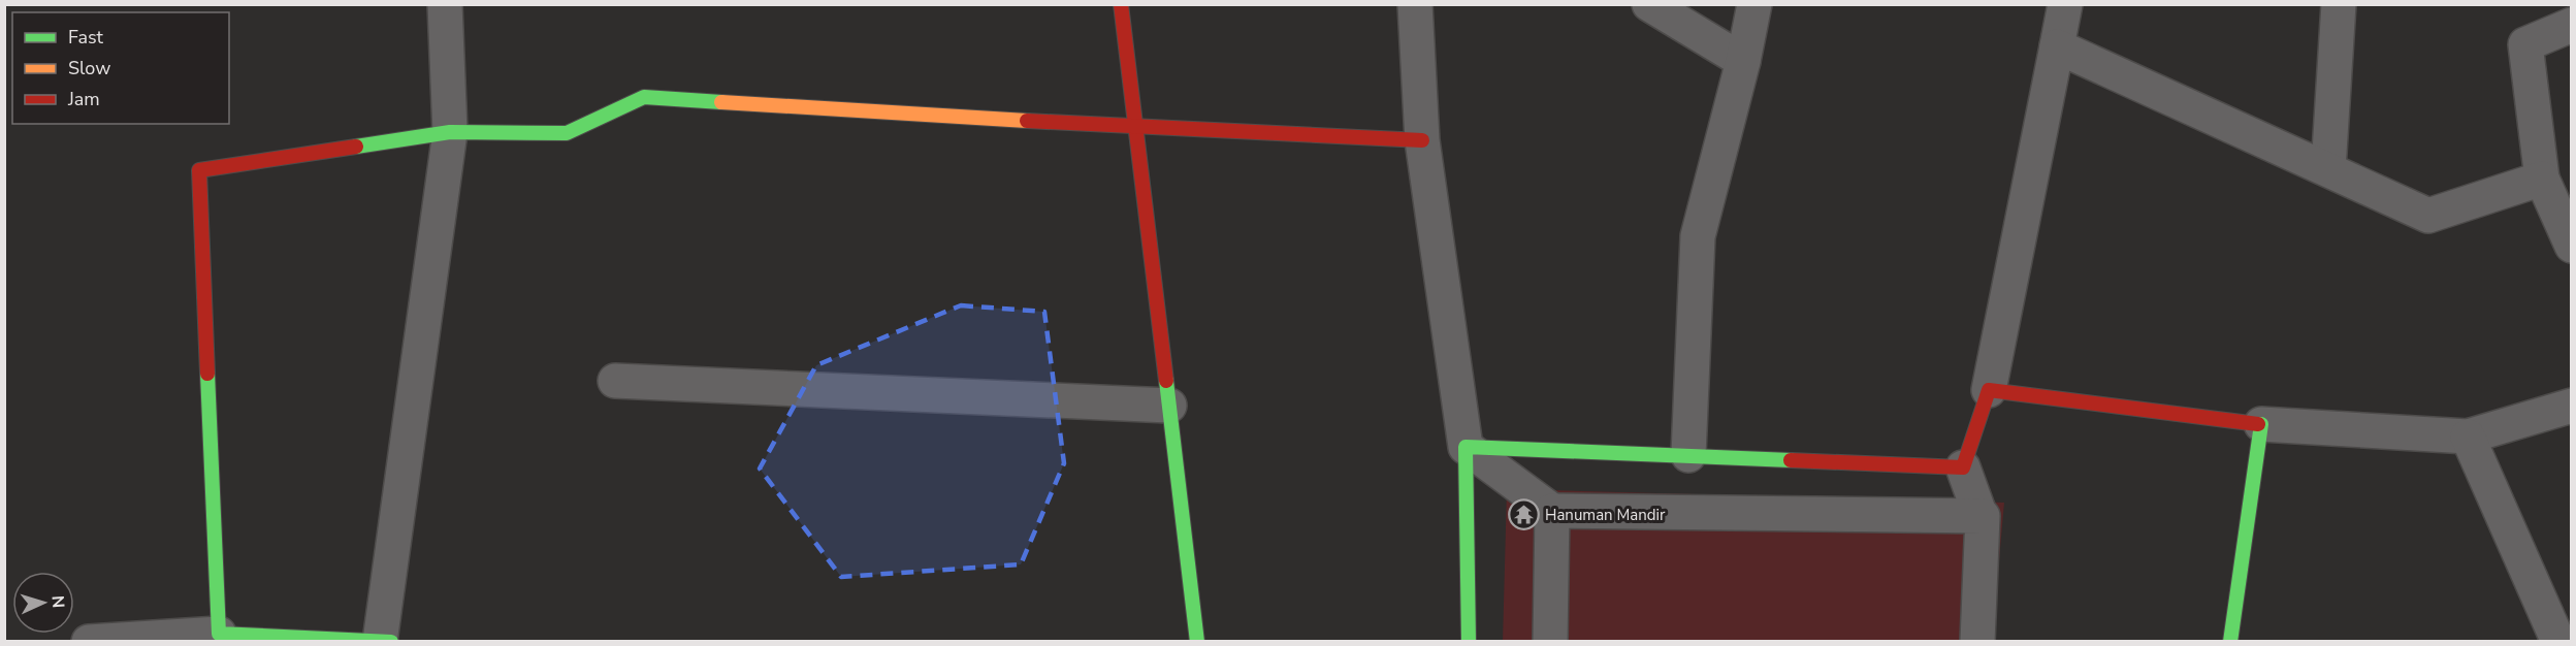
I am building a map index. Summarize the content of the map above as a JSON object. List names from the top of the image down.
{
  "places": {
    "temple": ["Hanuman Mandir"]
  },
  "legend": ["Fast", "Slow", "Jam"],
  "north": "right"
}
